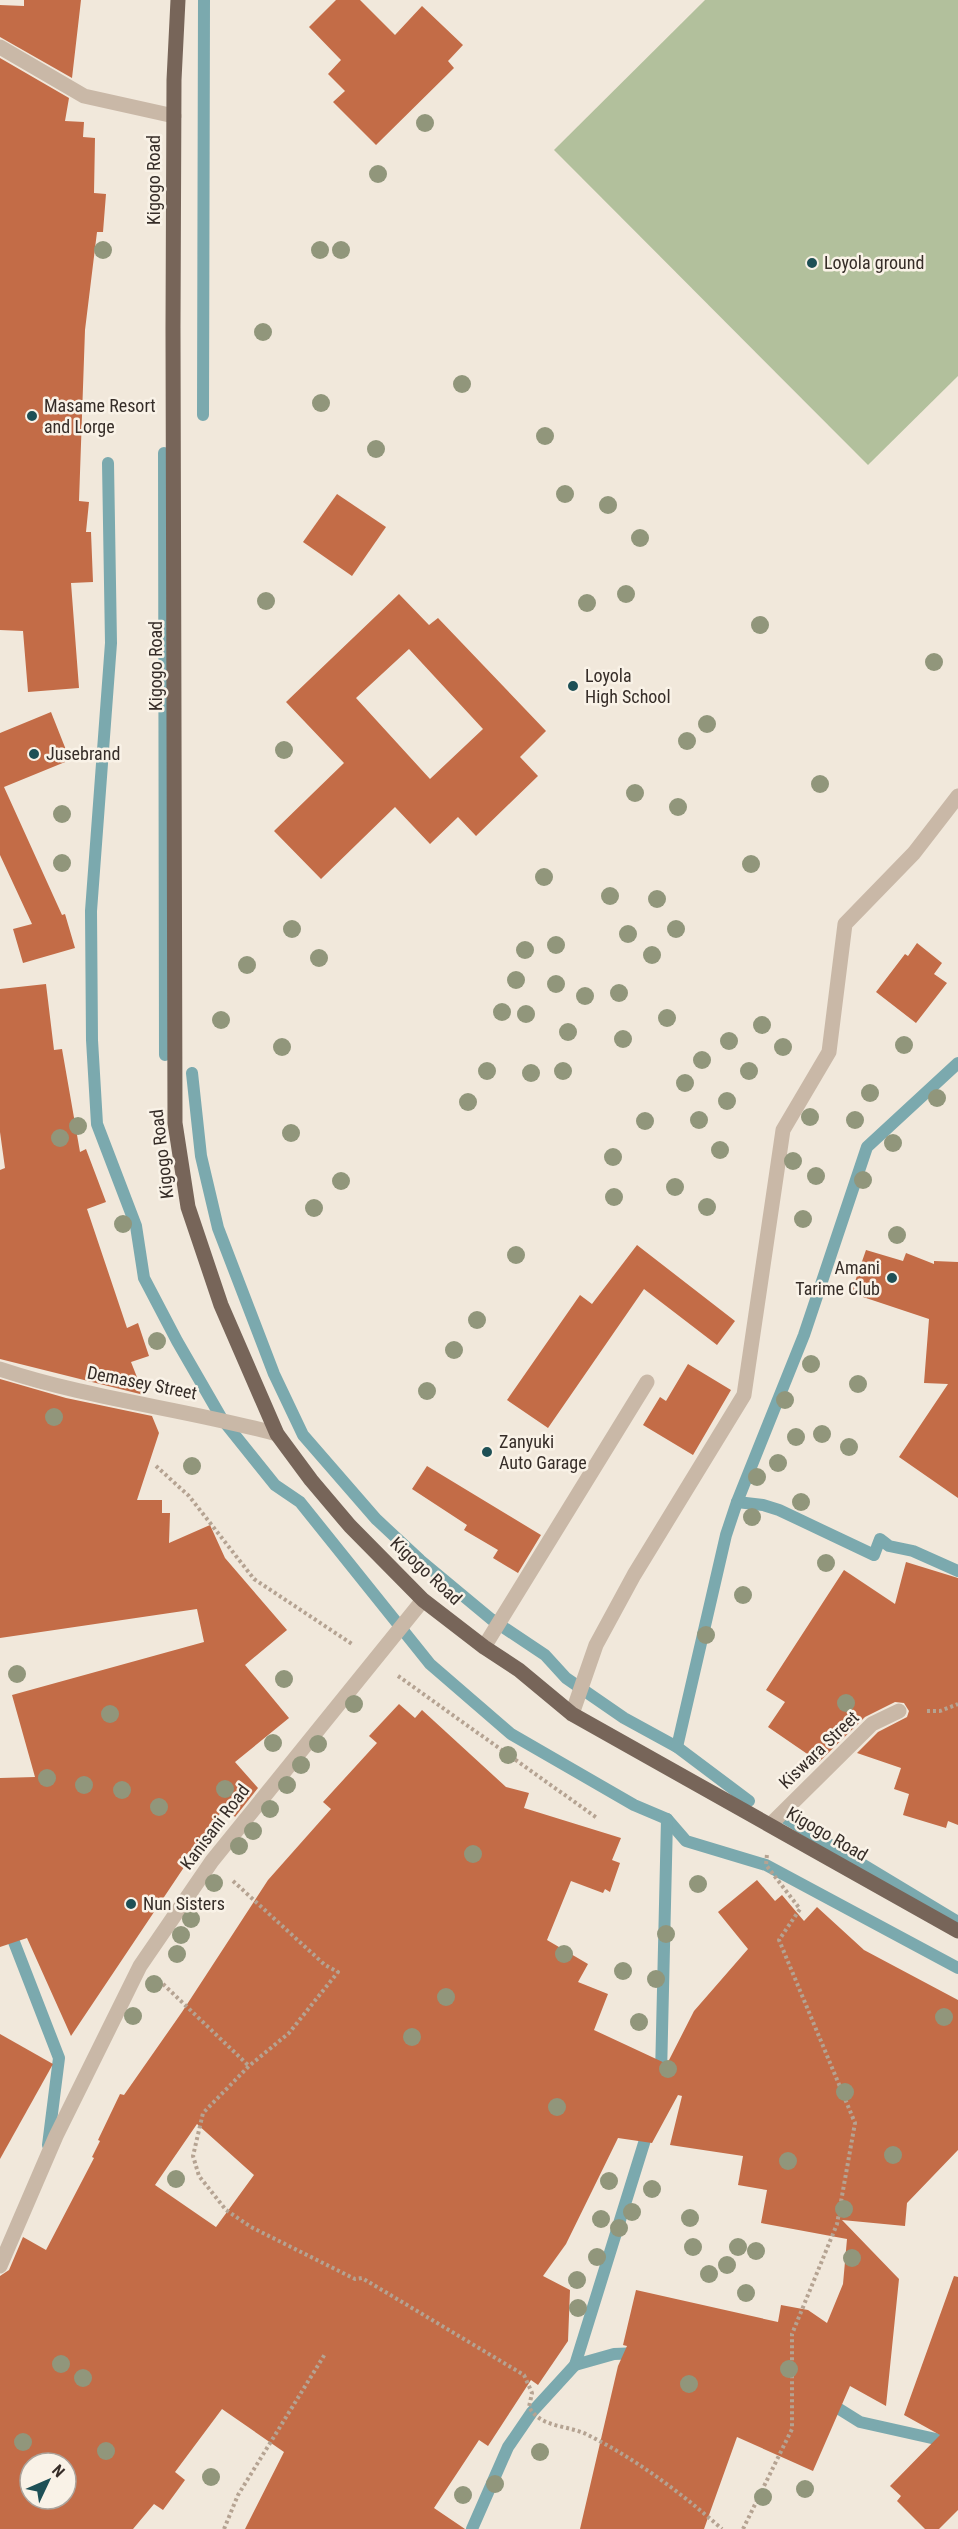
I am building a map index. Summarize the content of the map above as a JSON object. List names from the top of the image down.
{
  "streets": {
    "main road": ["Kigogo Road"],
    "street": ["Demasey Street", "Kiswara Street", "Kanisani Road"]
  },
  "crossings": [
    ["Kigogo Road", "Demasey Street"],
    ["Kigogo Road", "Kiswara Street"],
    ["Kigogo Road", "Kanisani Road"]
  ],
  "places": [
    "Loyola ground",
    "Masame Resort and Lorge",
    "Loyola High School",
    "Jusebrand",
    "Amani Tarime Club",
    "Zanyuki Auto Garage",
    "Nun Sisters"
  ],
  "north": "top right"
}
